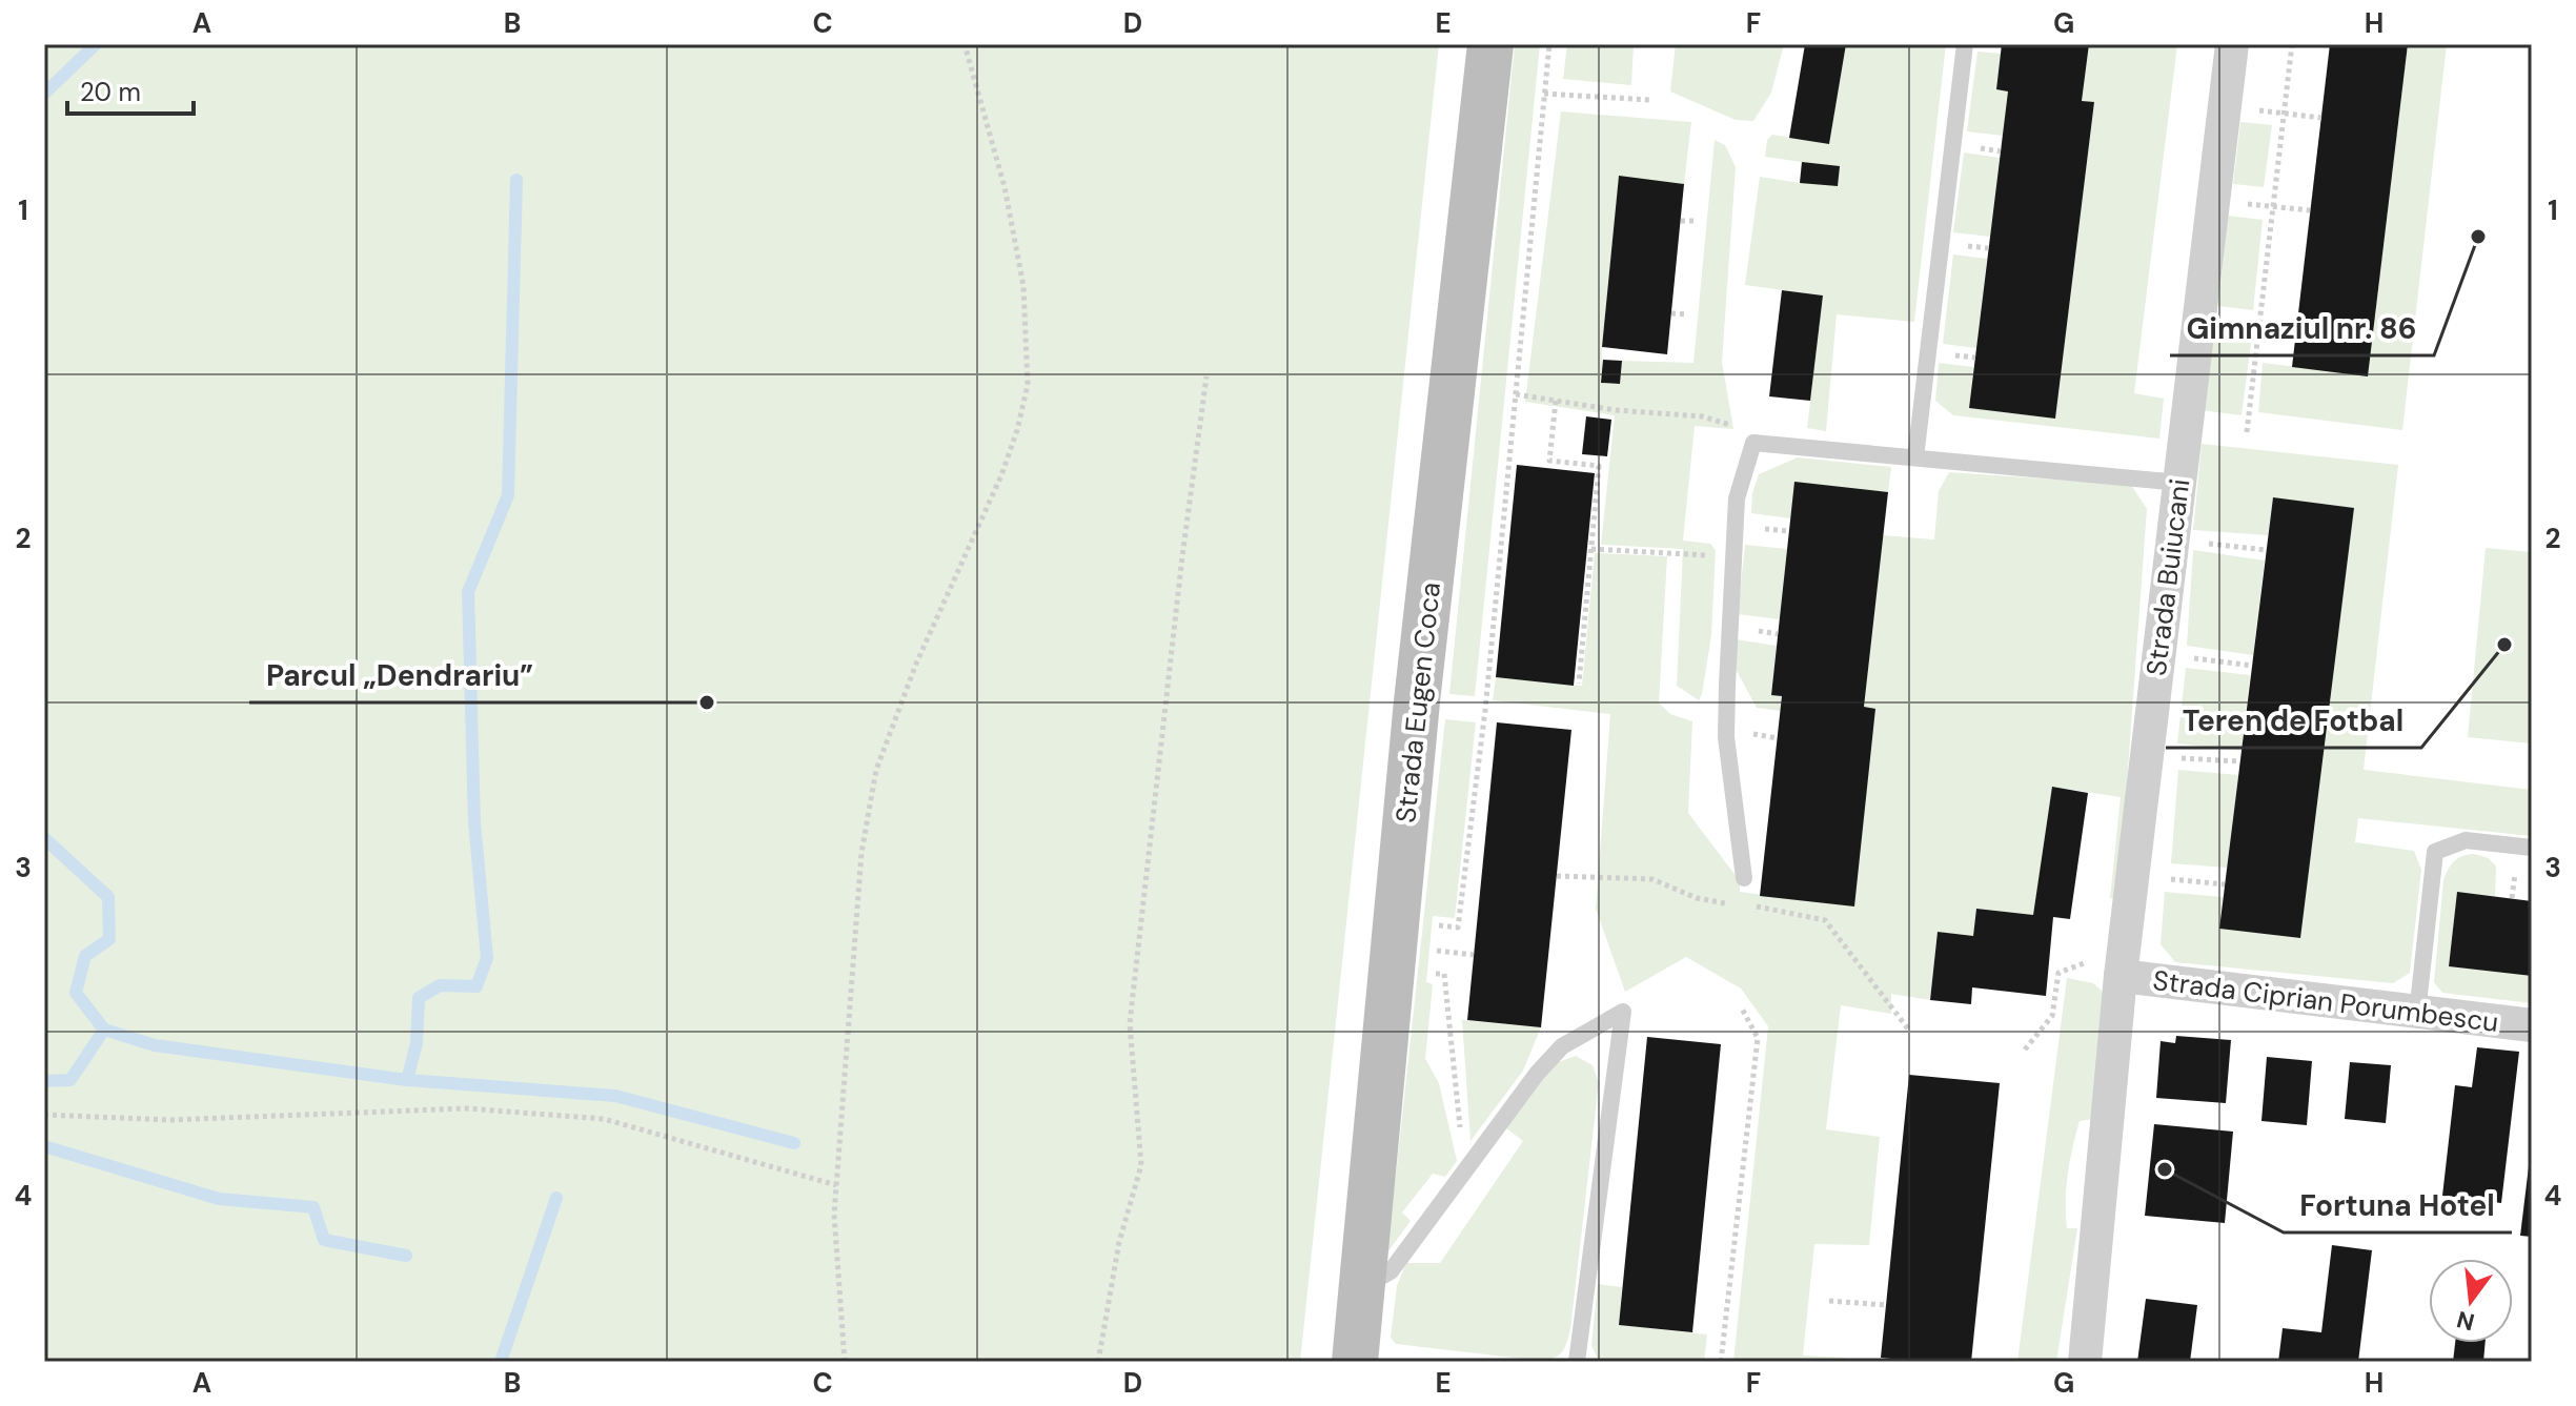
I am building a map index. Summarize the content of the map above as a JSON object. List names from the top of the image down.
{
  "streets": {
    "street": ["Strada Buiucani", "Strada Eugen Coca", "Strada Ciprian Porumbescu"]
  },
  "crossings": [
    ["Strada Buiucani", "Strada Ciprian Porumbescu"]
  ],
  "places": [
    "Gimnaziul nr. 86",
    "Teren de Fotbal",
    "Parcul „Dendrariu”",
    "Fortuna Hotel"
  ],
  "scale_bar": "20 m",
  "north": "bottom",
  "grid": {
    "columns": [
      "A",
      "B",
      "C",
      "D",
      "E",
      "F",
      "G",
      "H"
    ],
    "rows": [
      "1",
      "2",
      "3",
      "4"
    ]
  }
}
